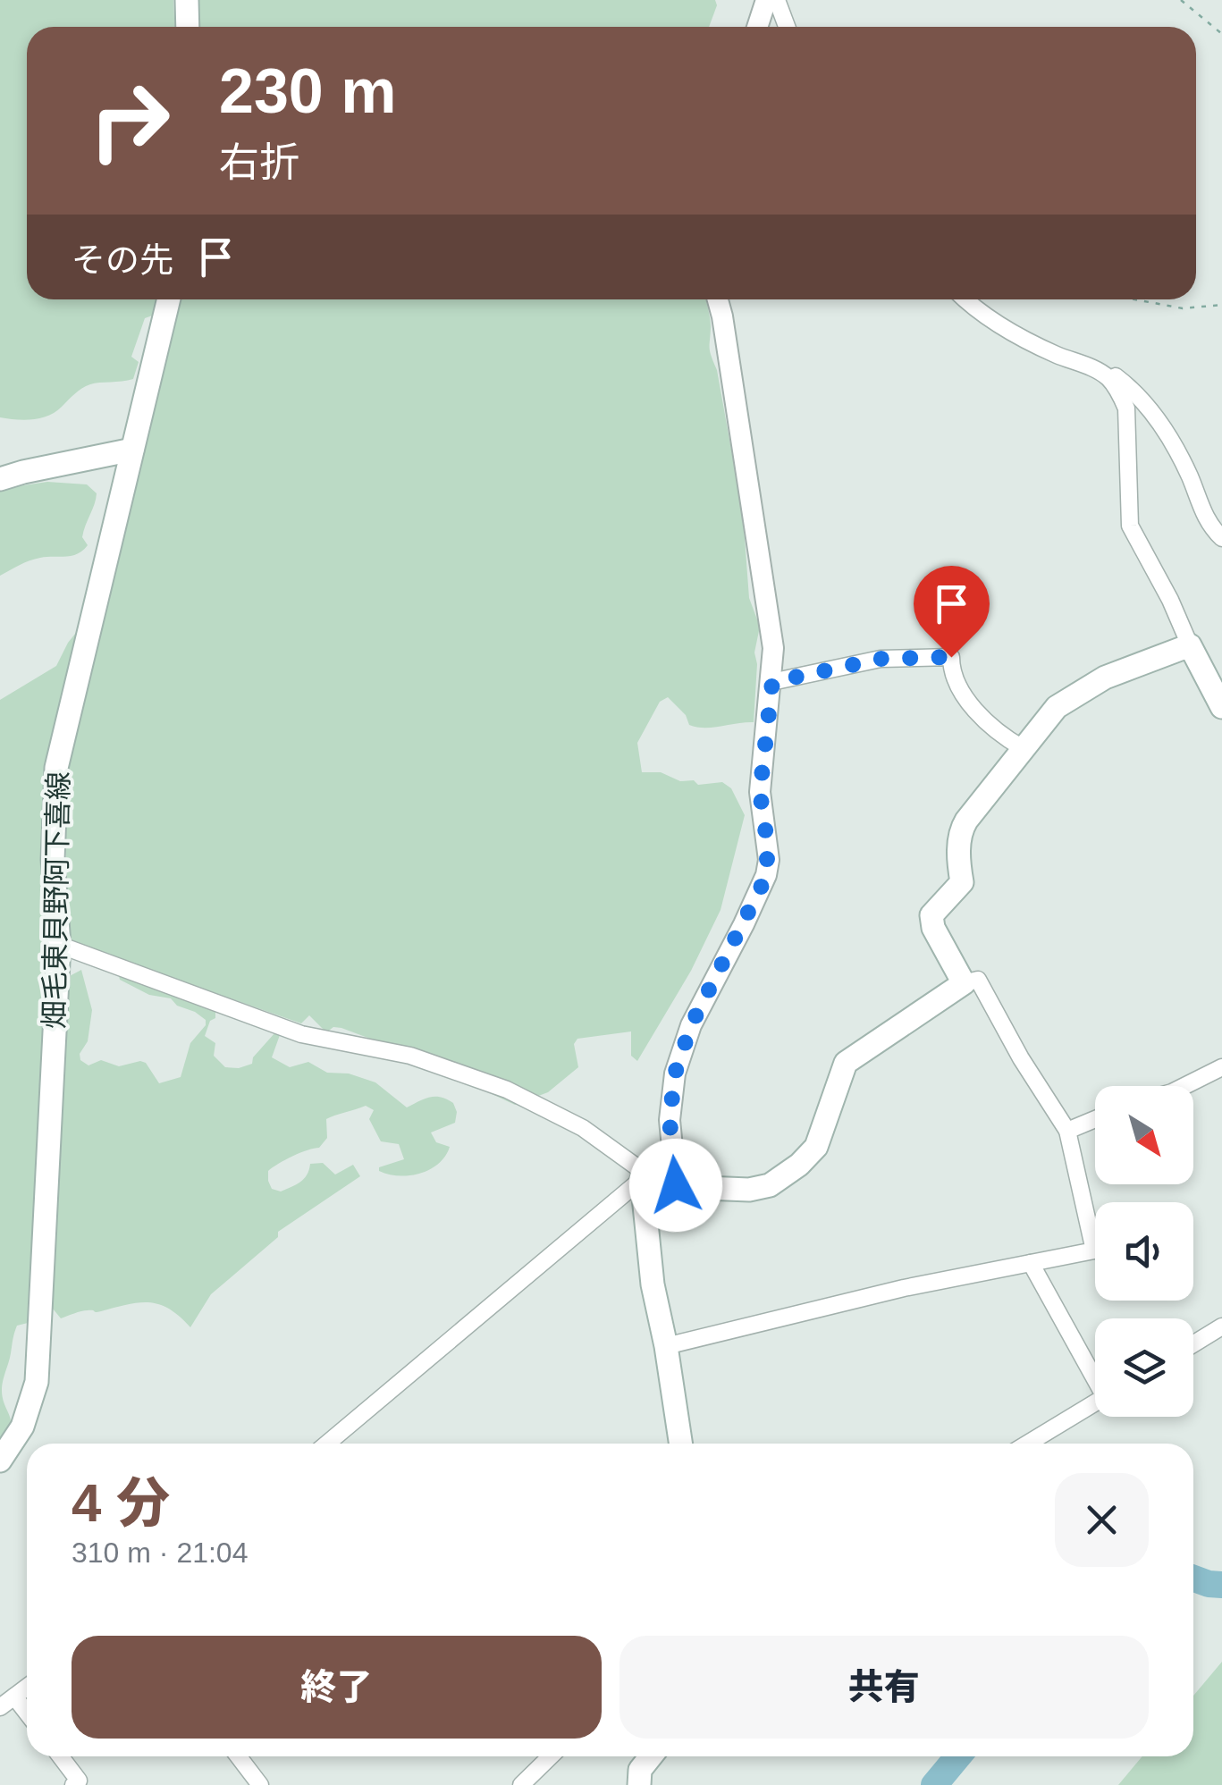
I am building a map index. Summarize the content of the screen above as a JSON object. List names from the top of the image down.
{
  "streets": {
    "main road": ["畑毛東貝野阿下喜線"]
  },
  "north": "bottom right",
  "page": {
    "turn": ["230 m", "右折"],
    "then": "その先",
    "heading": ["4 分", "310 m · 21:04"],
    "buttons": ["終了", "共有"]
  }
}
